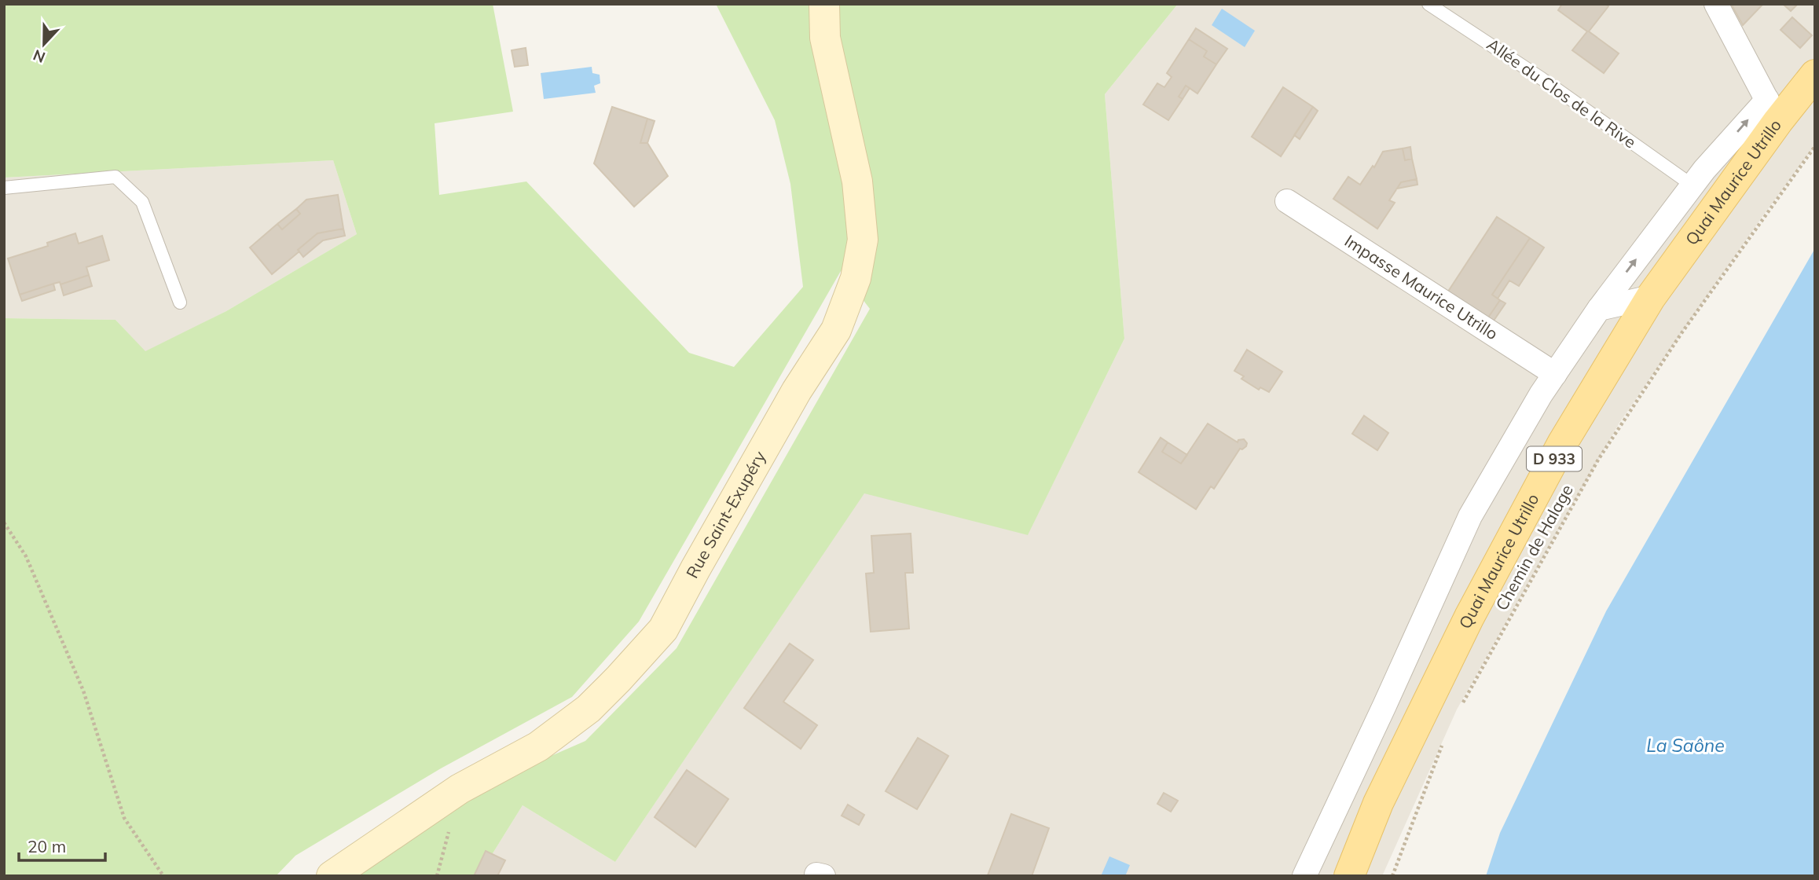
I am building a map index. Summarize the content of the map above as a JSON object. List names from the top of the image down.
{
  "streets": {
    "main road": ["Quai Maurice Utrillo", "D 933"],
    "street": ["Impasse Maurice Utrillo", "Rue Saint-Exupéry"],
    "lane": ["Allée du Clos de la Rive"],
    "path": ["Chemin de Halage"]
  },
  "water": ["La Saône"],
  "scale_bar": "20 m",
  "north": "bottom"
}
